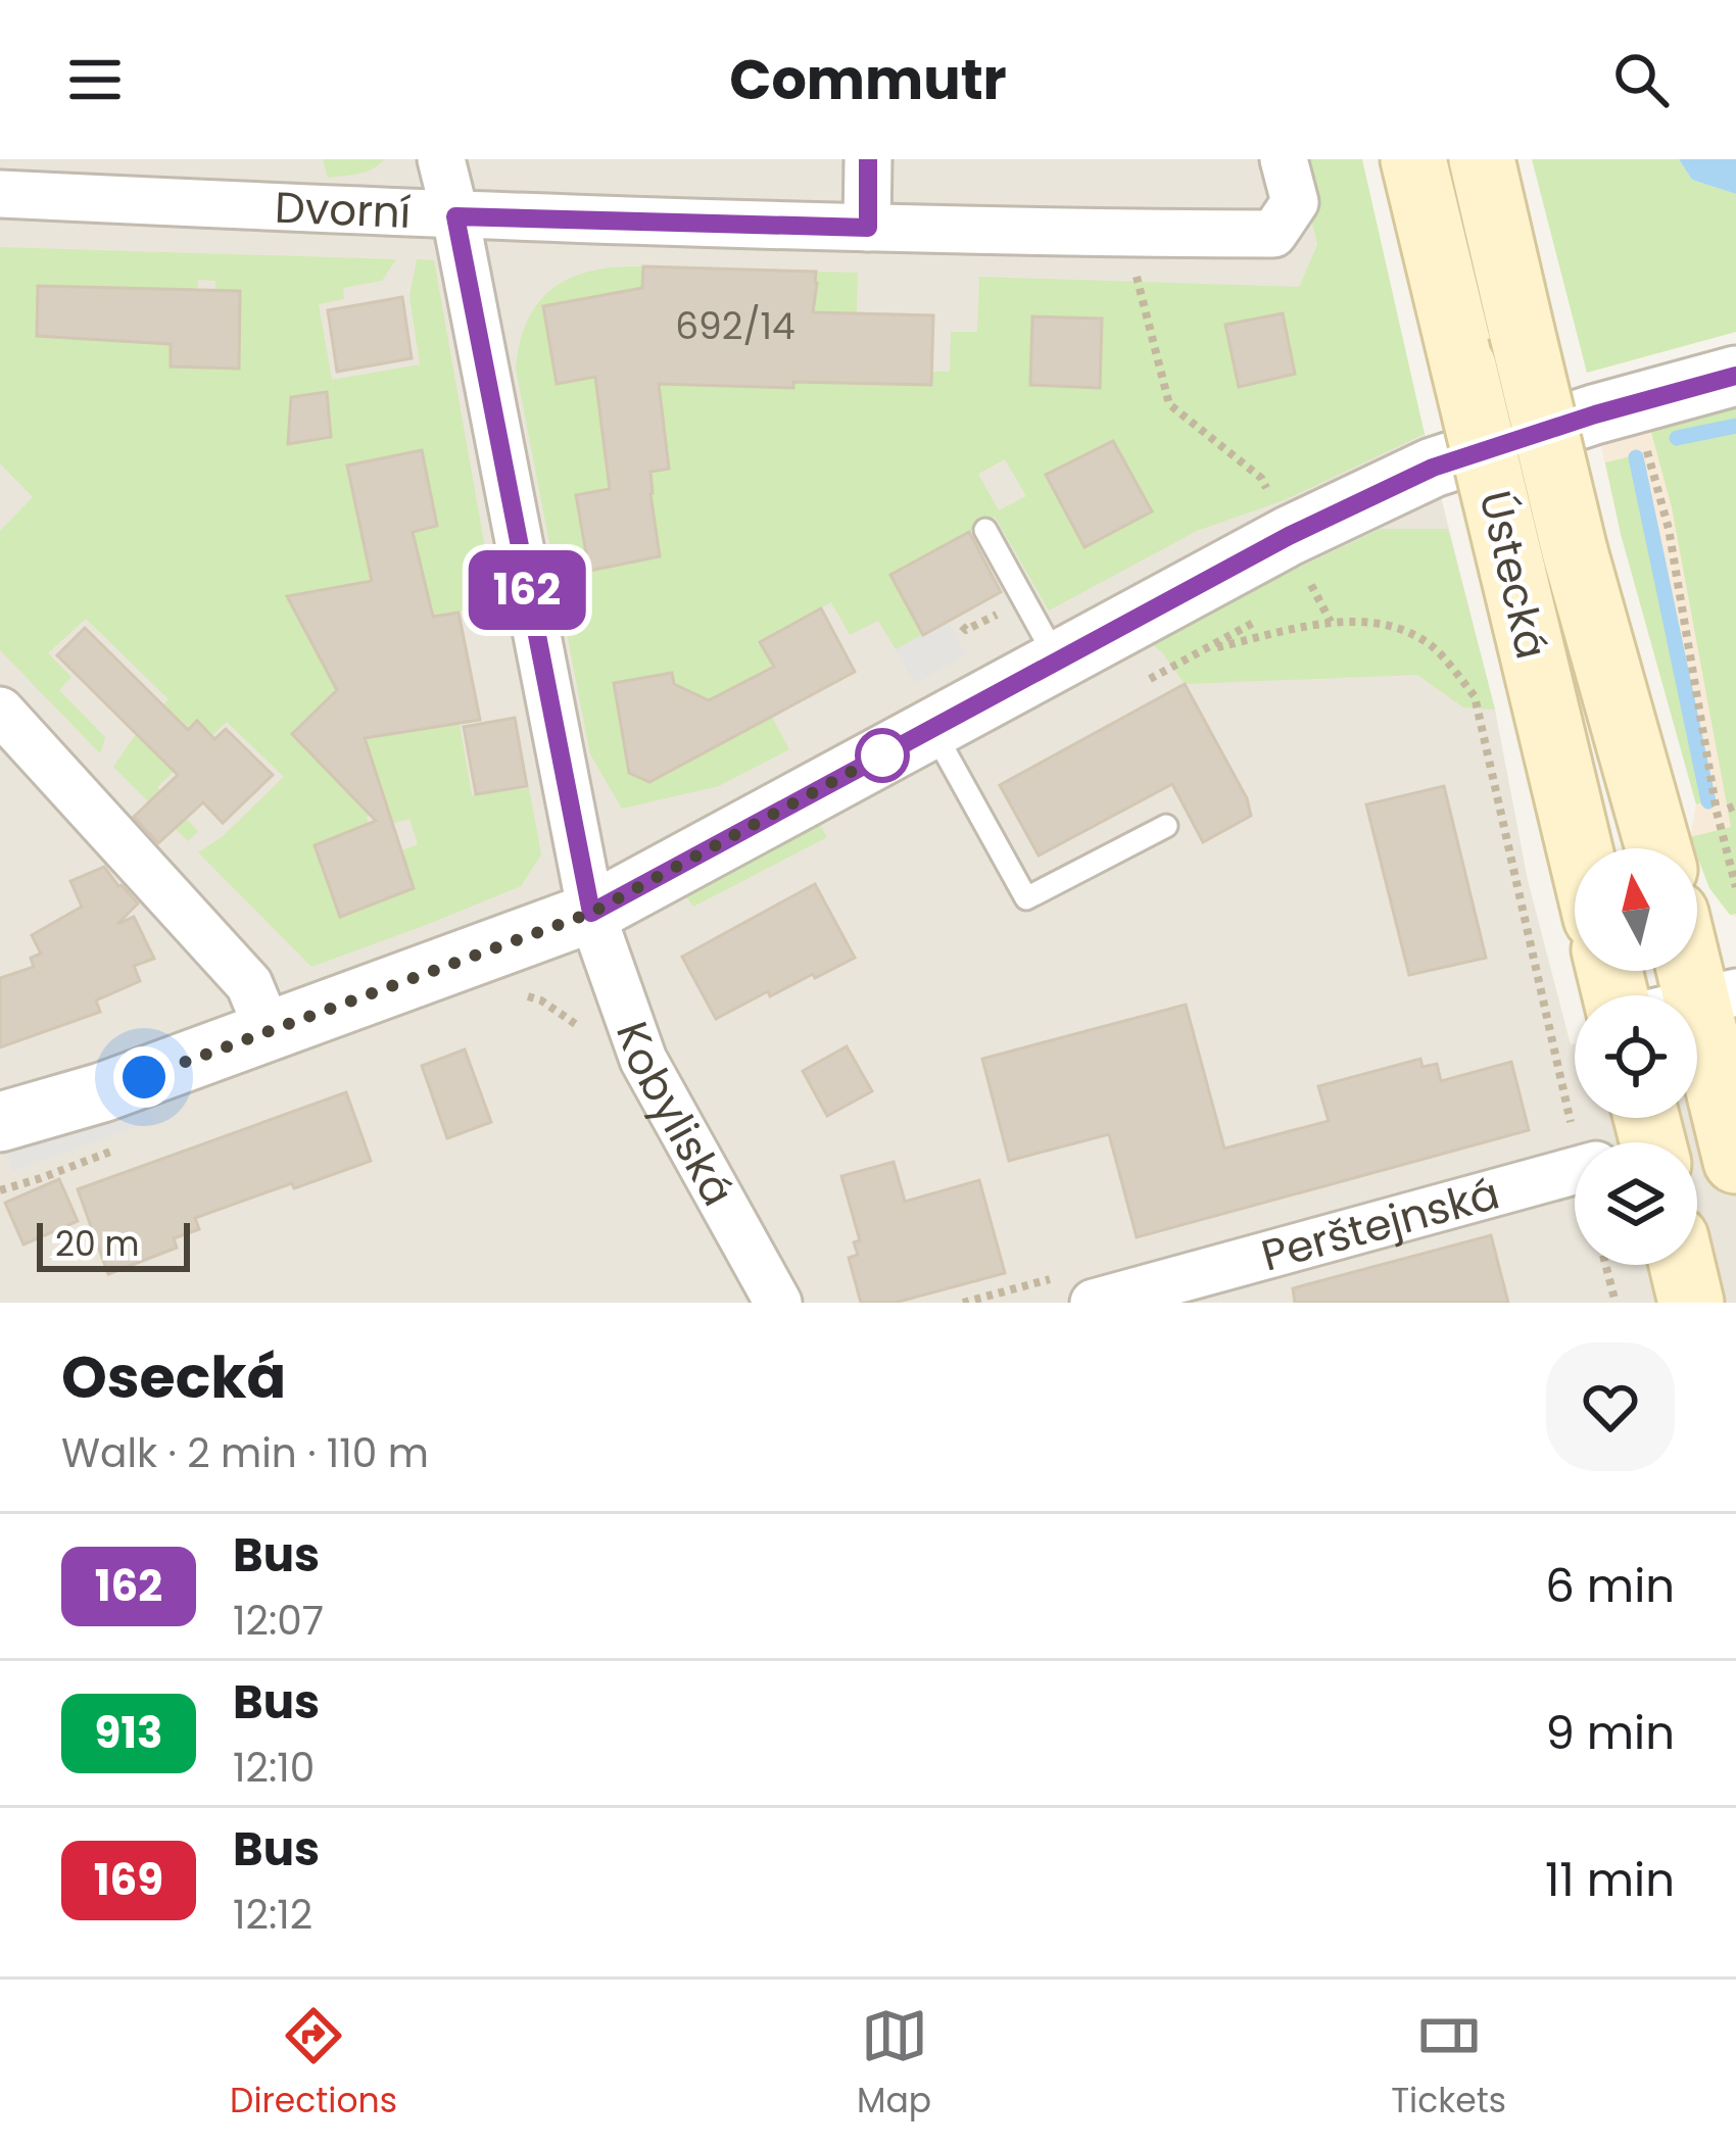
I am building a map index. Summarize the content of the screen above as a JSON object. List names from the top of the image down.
{
  "streets": {
    "main road": ["Ústecká"],
    "street": ["Dvorní", "Kobyliská", "Perštejnská"]
  },
  "crossings": [
    ["Dvorní", "Kobyliská"]
  ],
  "lines": ["bus line 162"],
  "house_numbers": ["692/14"],
  "scale_bar": "20 m",
  "north": "top",
  "page": {
    "header": "Commutr",
    "on_map": "162",
    "scale": "20 m",
    "heading": ["Osecká", "Walk · 2 min · 110 m"],
    "list": [
      {
        "mark": "162",
        "name": "Bus",
        "note": "12:07",
        "value": "6 min"
      },
      {
        "mark": "913",
        "name": "Bus",
        "note": "12:10",
        "value": "9 min"
      },
      {
        "mark": "169",
        "name": "Bus",
        "note": "12:12",
        "value": "11 min"
      }
    ],
    "tabs": ["Directions", "Map", "Tickets"]
  }
}
